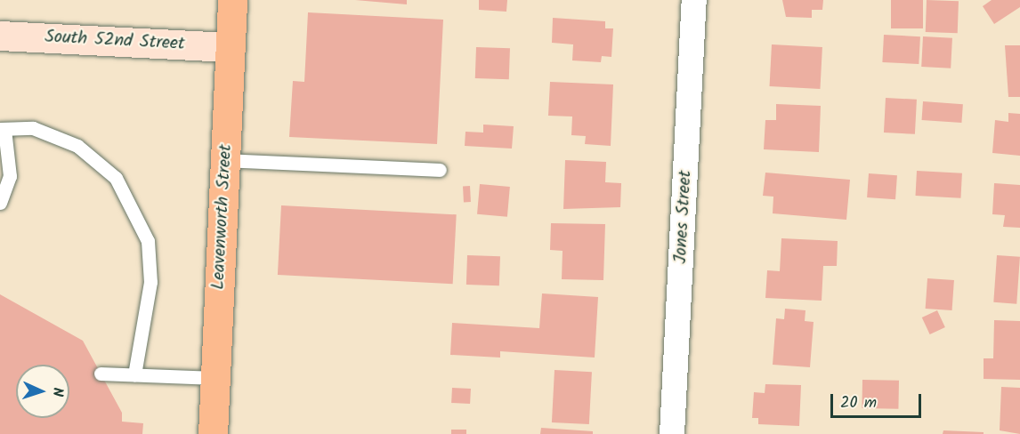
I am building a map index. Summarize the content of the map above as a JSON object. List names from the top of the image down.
{
  "streets": {
    "main road": ["Leavenworth Street"],
    "street": ["South 52nd Street", "Jones Street"]
  },
  "crossings": [
    ["South 52nd Street", "Leavenworth Street"]
  ],
  "scale_bar": "20 m",
  "north": "right"
}
